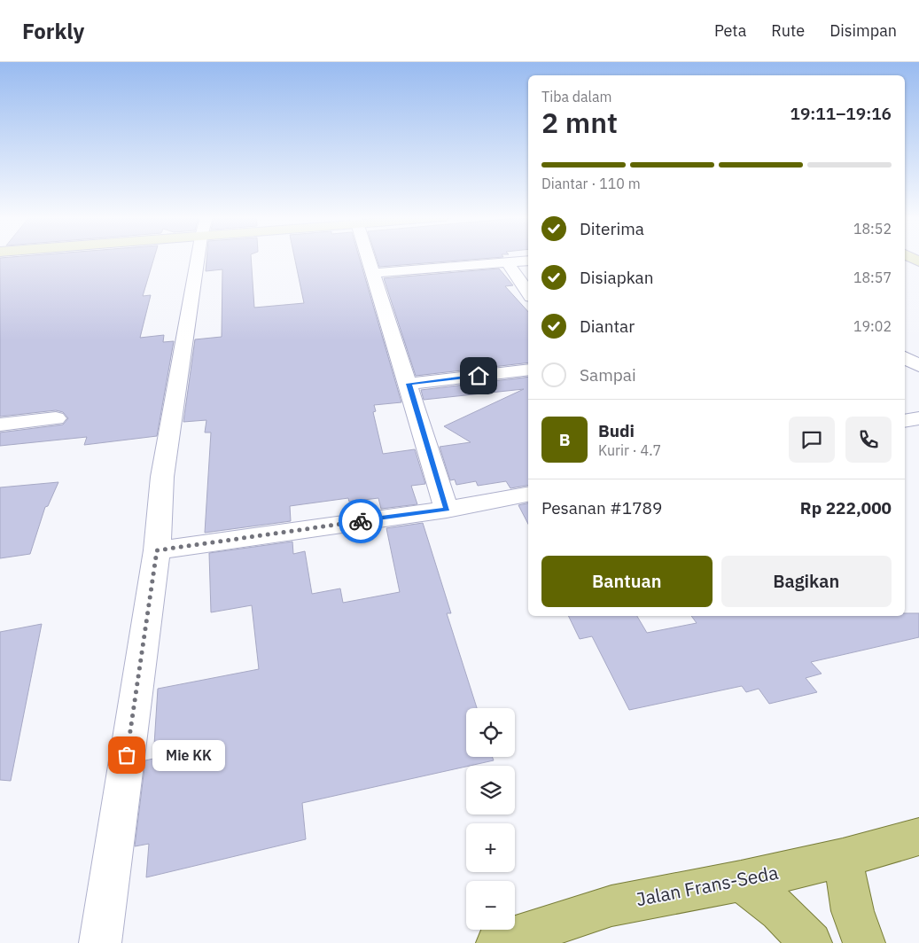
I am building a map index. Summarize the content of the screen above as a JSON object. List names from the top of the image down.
{
  "streets": {
    "main road": ["Jalan Frans-Seda"]
  },
  "places": ["Mie KK"],
  "page": {
    "header": "Forkly",
    "nav": ["Peta", "Rute", "Disimpan"],
    "heading": ["2 mnt", "Tiba dalam", "19:11–19:16"],
    "panel": [
      "Budi",
      "Kurir · 4.7",
      "Pesanan #1789",
      "Rp 222,000"
    ],
    "bar": "Diantar · 110 m",
    "list": [
      ["Diterima", "18:52"],
      ["Disiapkan", "18:57"],
      ["Diantar", "19:02"],
      "Sampai"
    ],
    "round": "B",
    "buttons": ["Bantuan", "Bagikan"],
    "map_buttons": ["+", "−"],
    "bubble": "Mie KK"
  }
}
